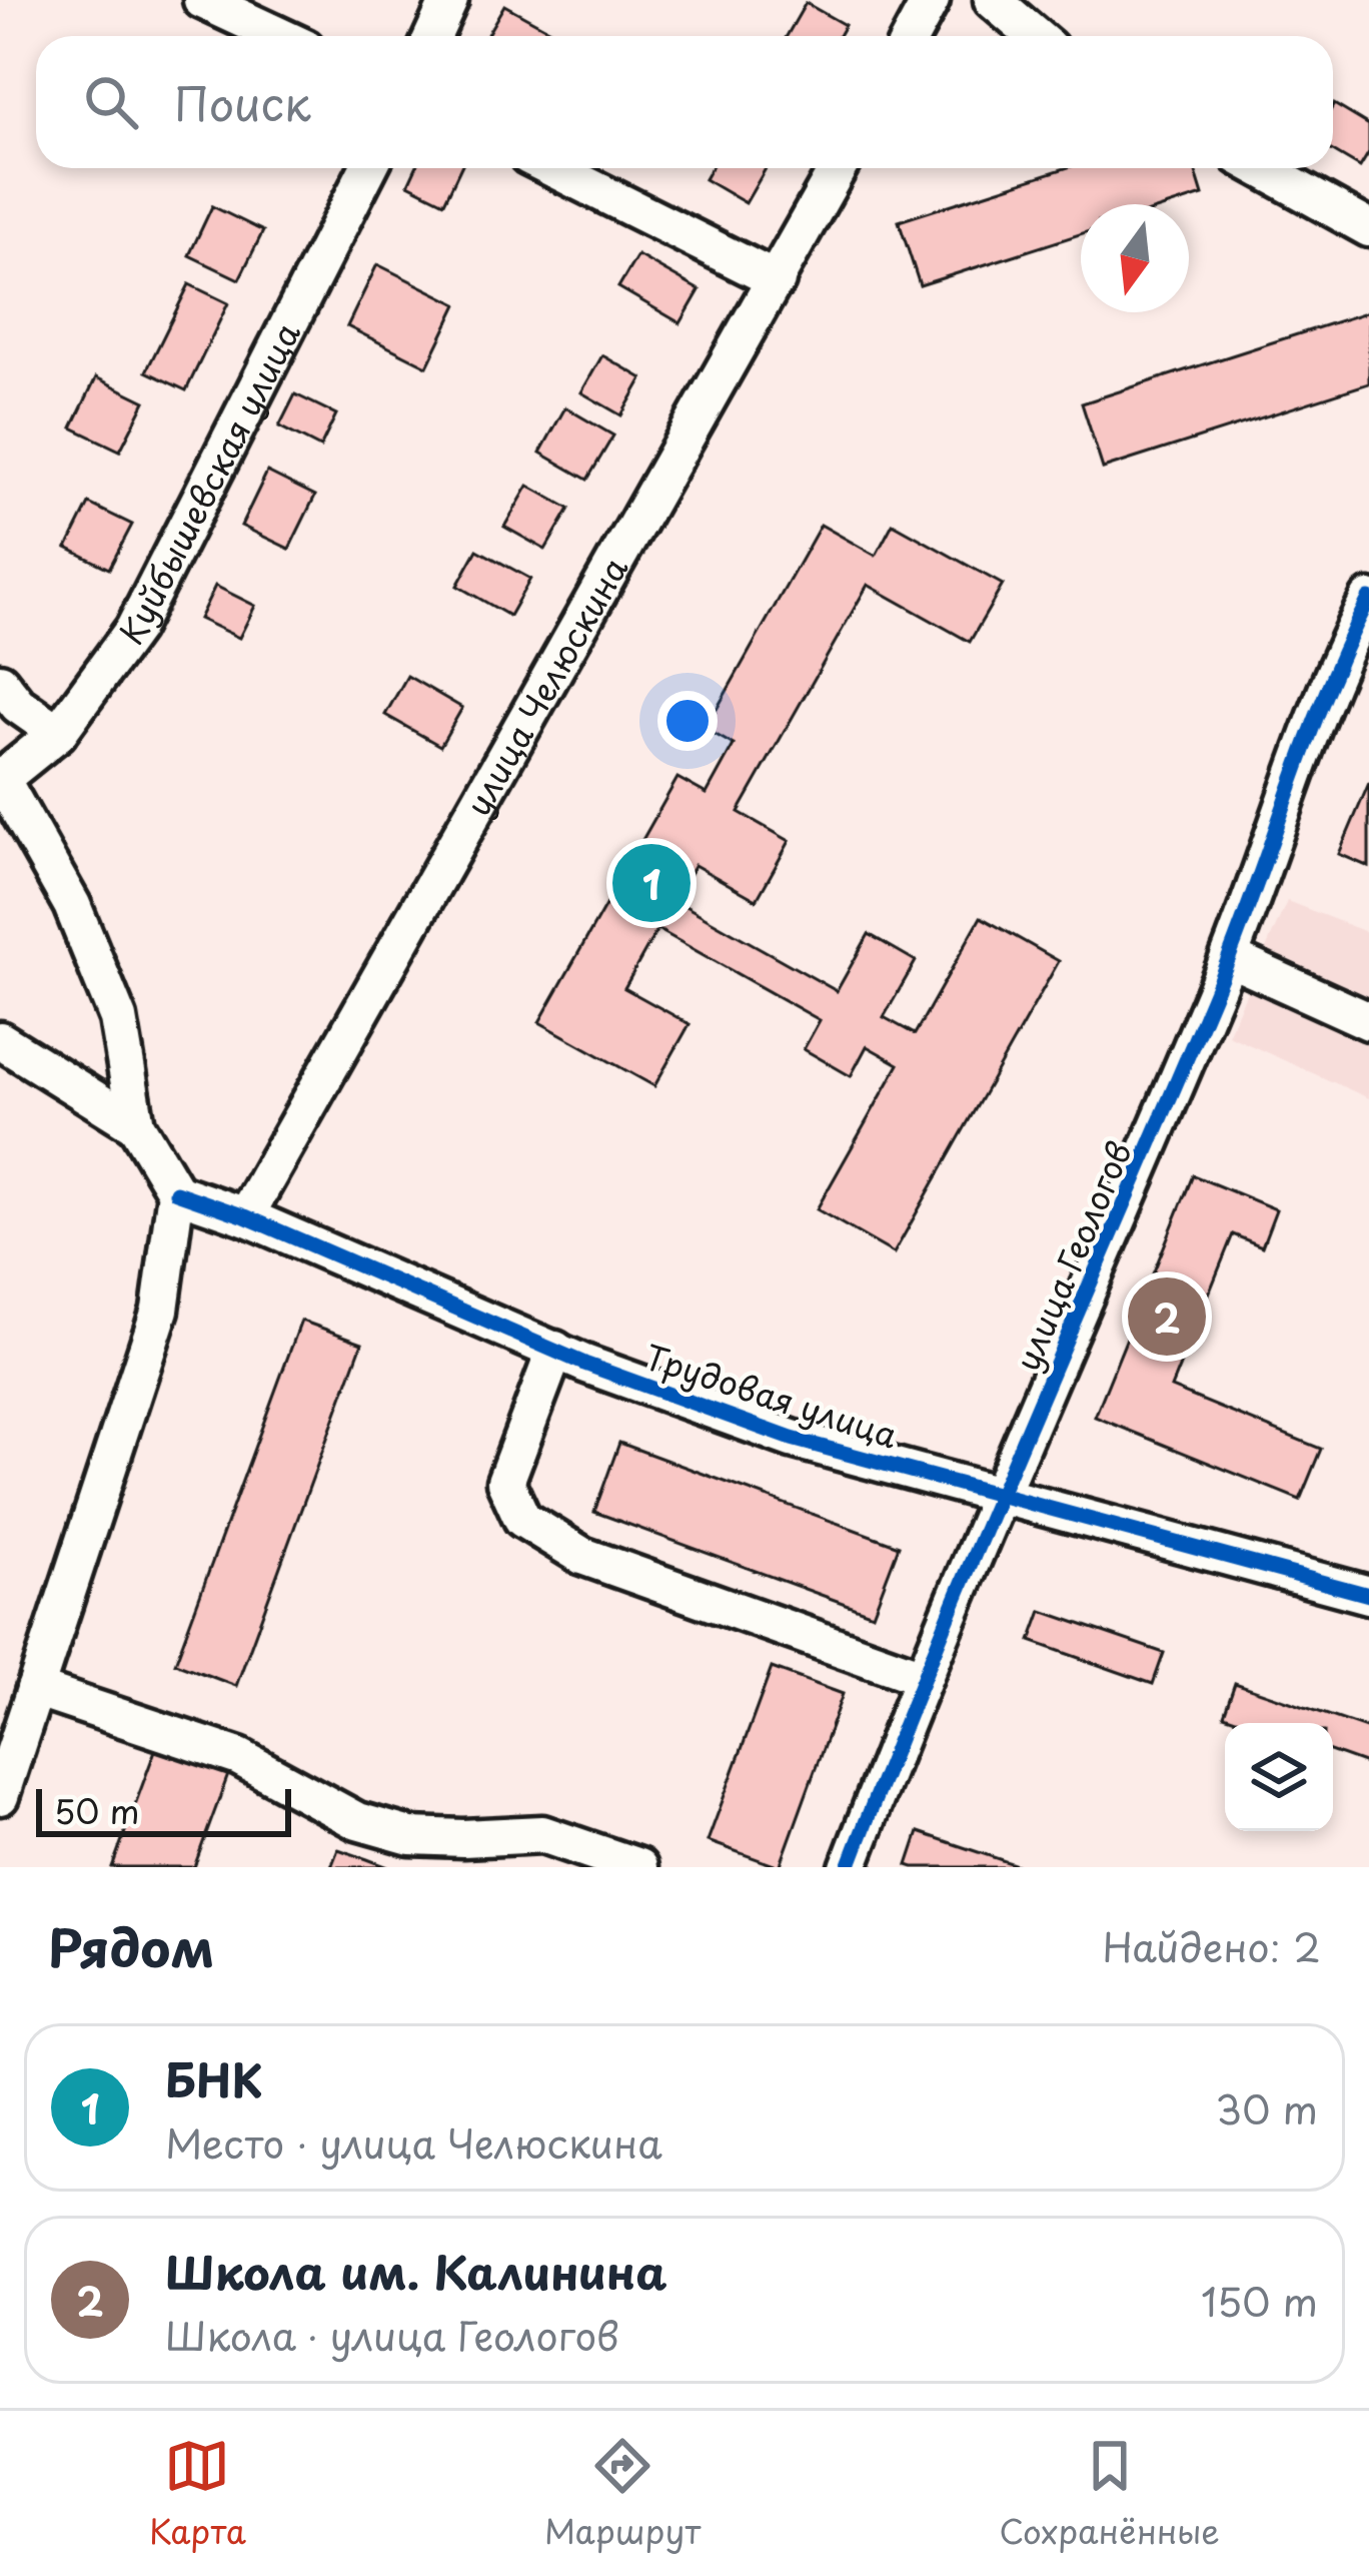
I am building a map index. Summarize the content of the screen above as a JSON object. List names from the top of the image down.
{
  "streets": {
    "street": [
      "Куйбышевская улица",
      "улица Челюскина",
      "улица Геологов",
      "Трудовая улица"
    ]
  },
  "crossings": [
    ["улица Челюскина", "Трудовая улица"],
    ["улица Геологов", "Трудовая улица"]
  ],
  "scale_bar": "50 m",
  "north": "bottom",
  "page": {
    "search": "Поиск",
    "pins": ["1", "2"],
    "scale": "50 m",
    "heading": ["Рядом", "Найдено: 2"],
    "list": [
      {
        "mark": "1",
        "name": "БНК",
        "note": "Место · улица Челюскина",
        "value": "30 m"
      },
      {
        "mark": "2",
        "name": "Школа им. Калинина",
        "note": "Школа · улица Геологов",
        "value": "150 m"
      }
    ],
    "nav": ["Карта", "Маршрут", "Сохранённые"]
  }
}
